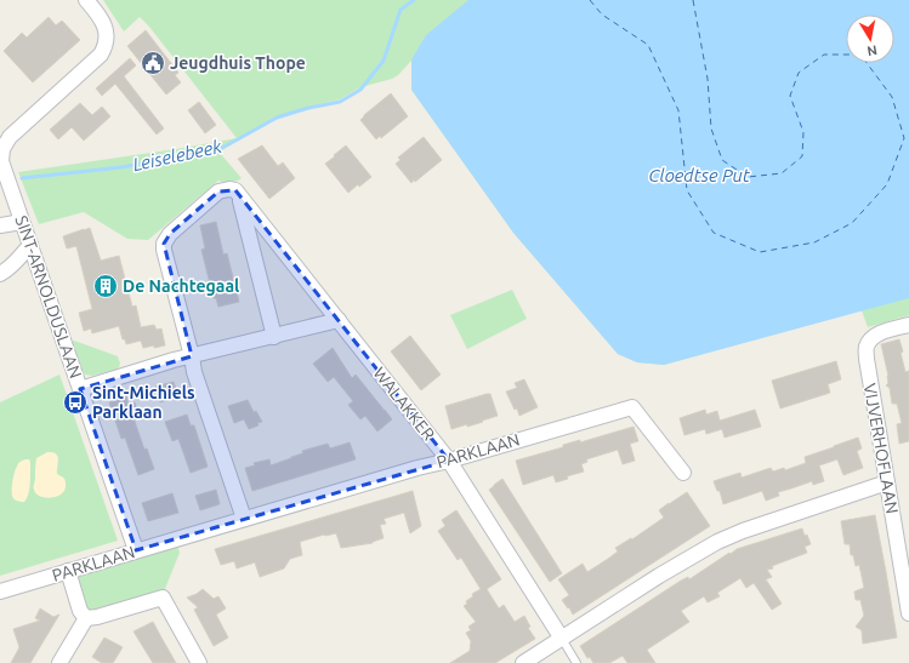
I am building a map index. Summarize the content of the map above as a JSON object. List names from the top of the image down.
{
  "streets": {
    "street": [
      "SINT-ARNOLDUSLAAN",
      "WALAKKER",
      "VIJVERHOFLAAN",
      "PARKLAAN"
    ]
  },
  "crossings": [
    ["SINT-ARNOLDUSLAAN", "PARKLAAN"],
    ["WALAKKER", "PARKLAAN"]
  ],
  "water": ["Leiselebeek", "Cloedtse Put"],
  "places": {
    "public building": ["Jeugdhuis Thope"],
    "building": ["De Nachtegaal"],
    "bus stop": ["Sint-Michiels Parklaan"]
  },
  "north": "bottom"
}
